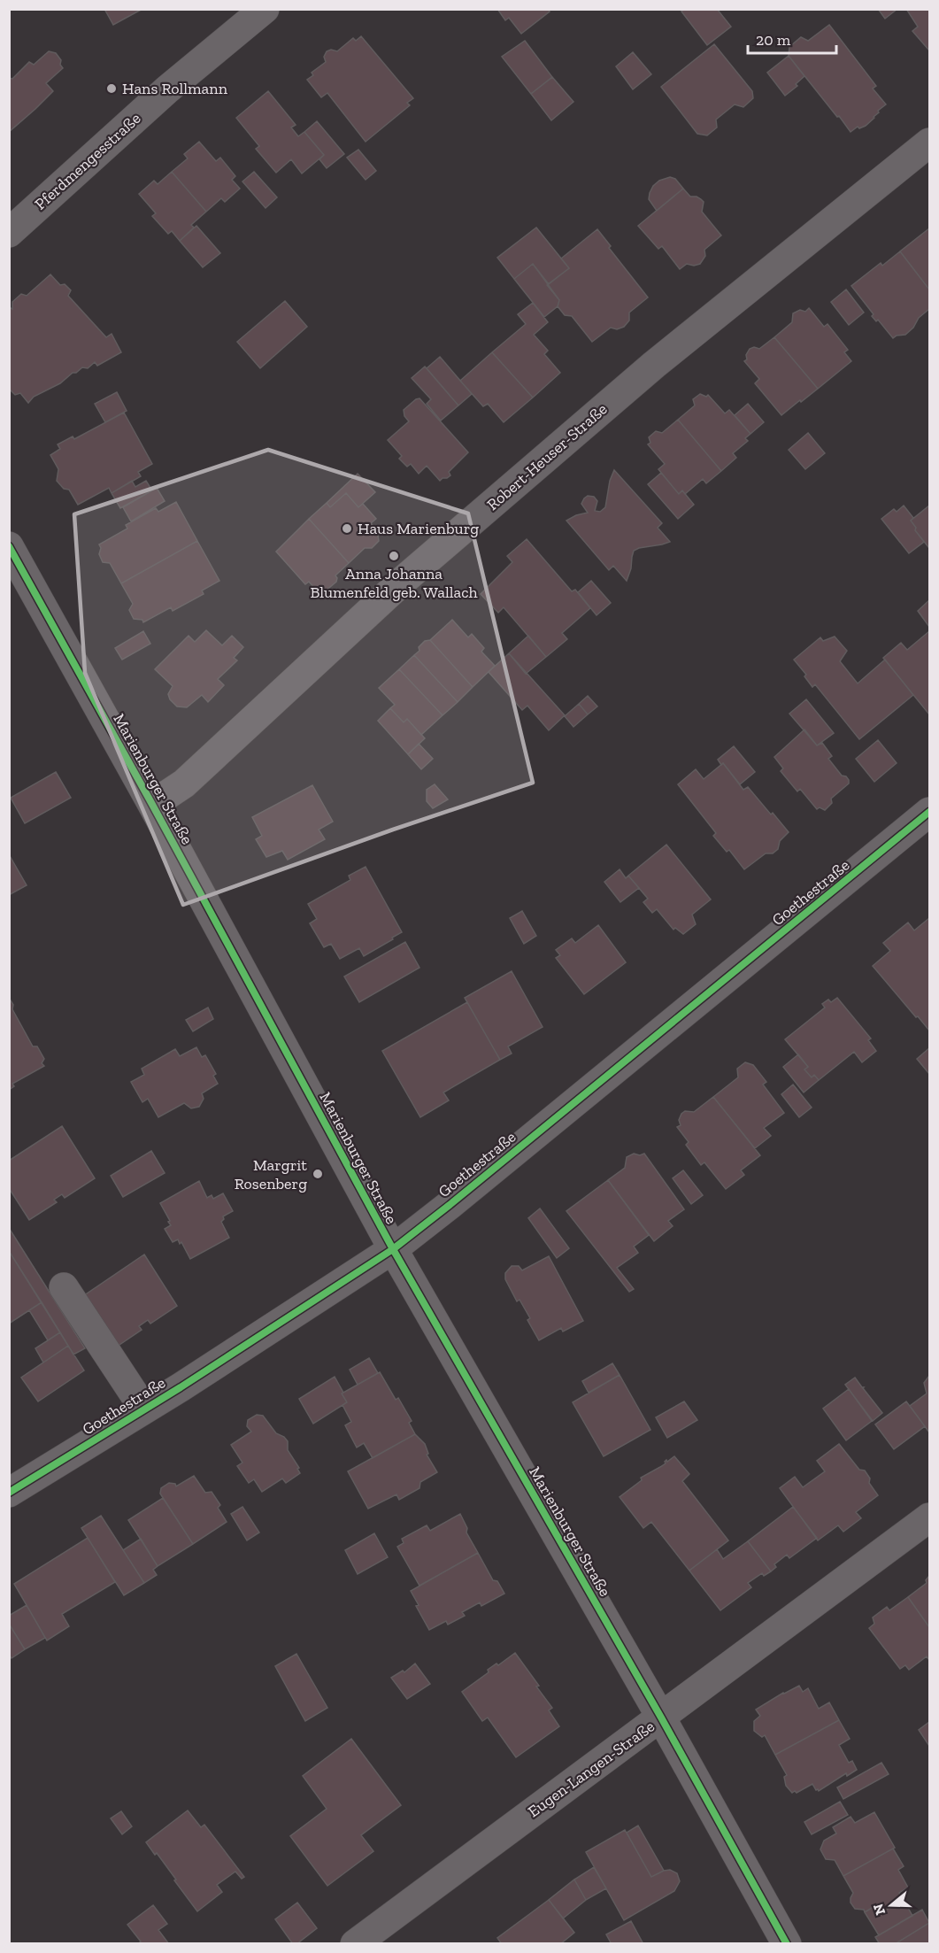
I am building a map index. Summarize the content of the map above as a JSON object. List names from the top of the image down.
{
  "streets": {
    "street": [
      "Pferdmengesstraße",
      "Robert-Heuser-Straße",
      "Marienburger Straße",
      "Goethestraße",
      "Eugen-Langen-Straße"
    ]
  },
  "crossings": [
    ["Robert-Heuser-Straße", "Marienburger Straße"],
    ["Marienburger Straße", "Goethestraße"],
    ["Marienburger Straße", "Eugen-Langen-Straße"]
  ],
  "places": [
    "Hans Rollmann",
    "Haus Marienburg",
    "Anna Johanna Blumenfeld geb. Wallach",
    "Margrit Rosenberg"
  ],
  "scale_bar": "20 m",
  "north": "left"
}
